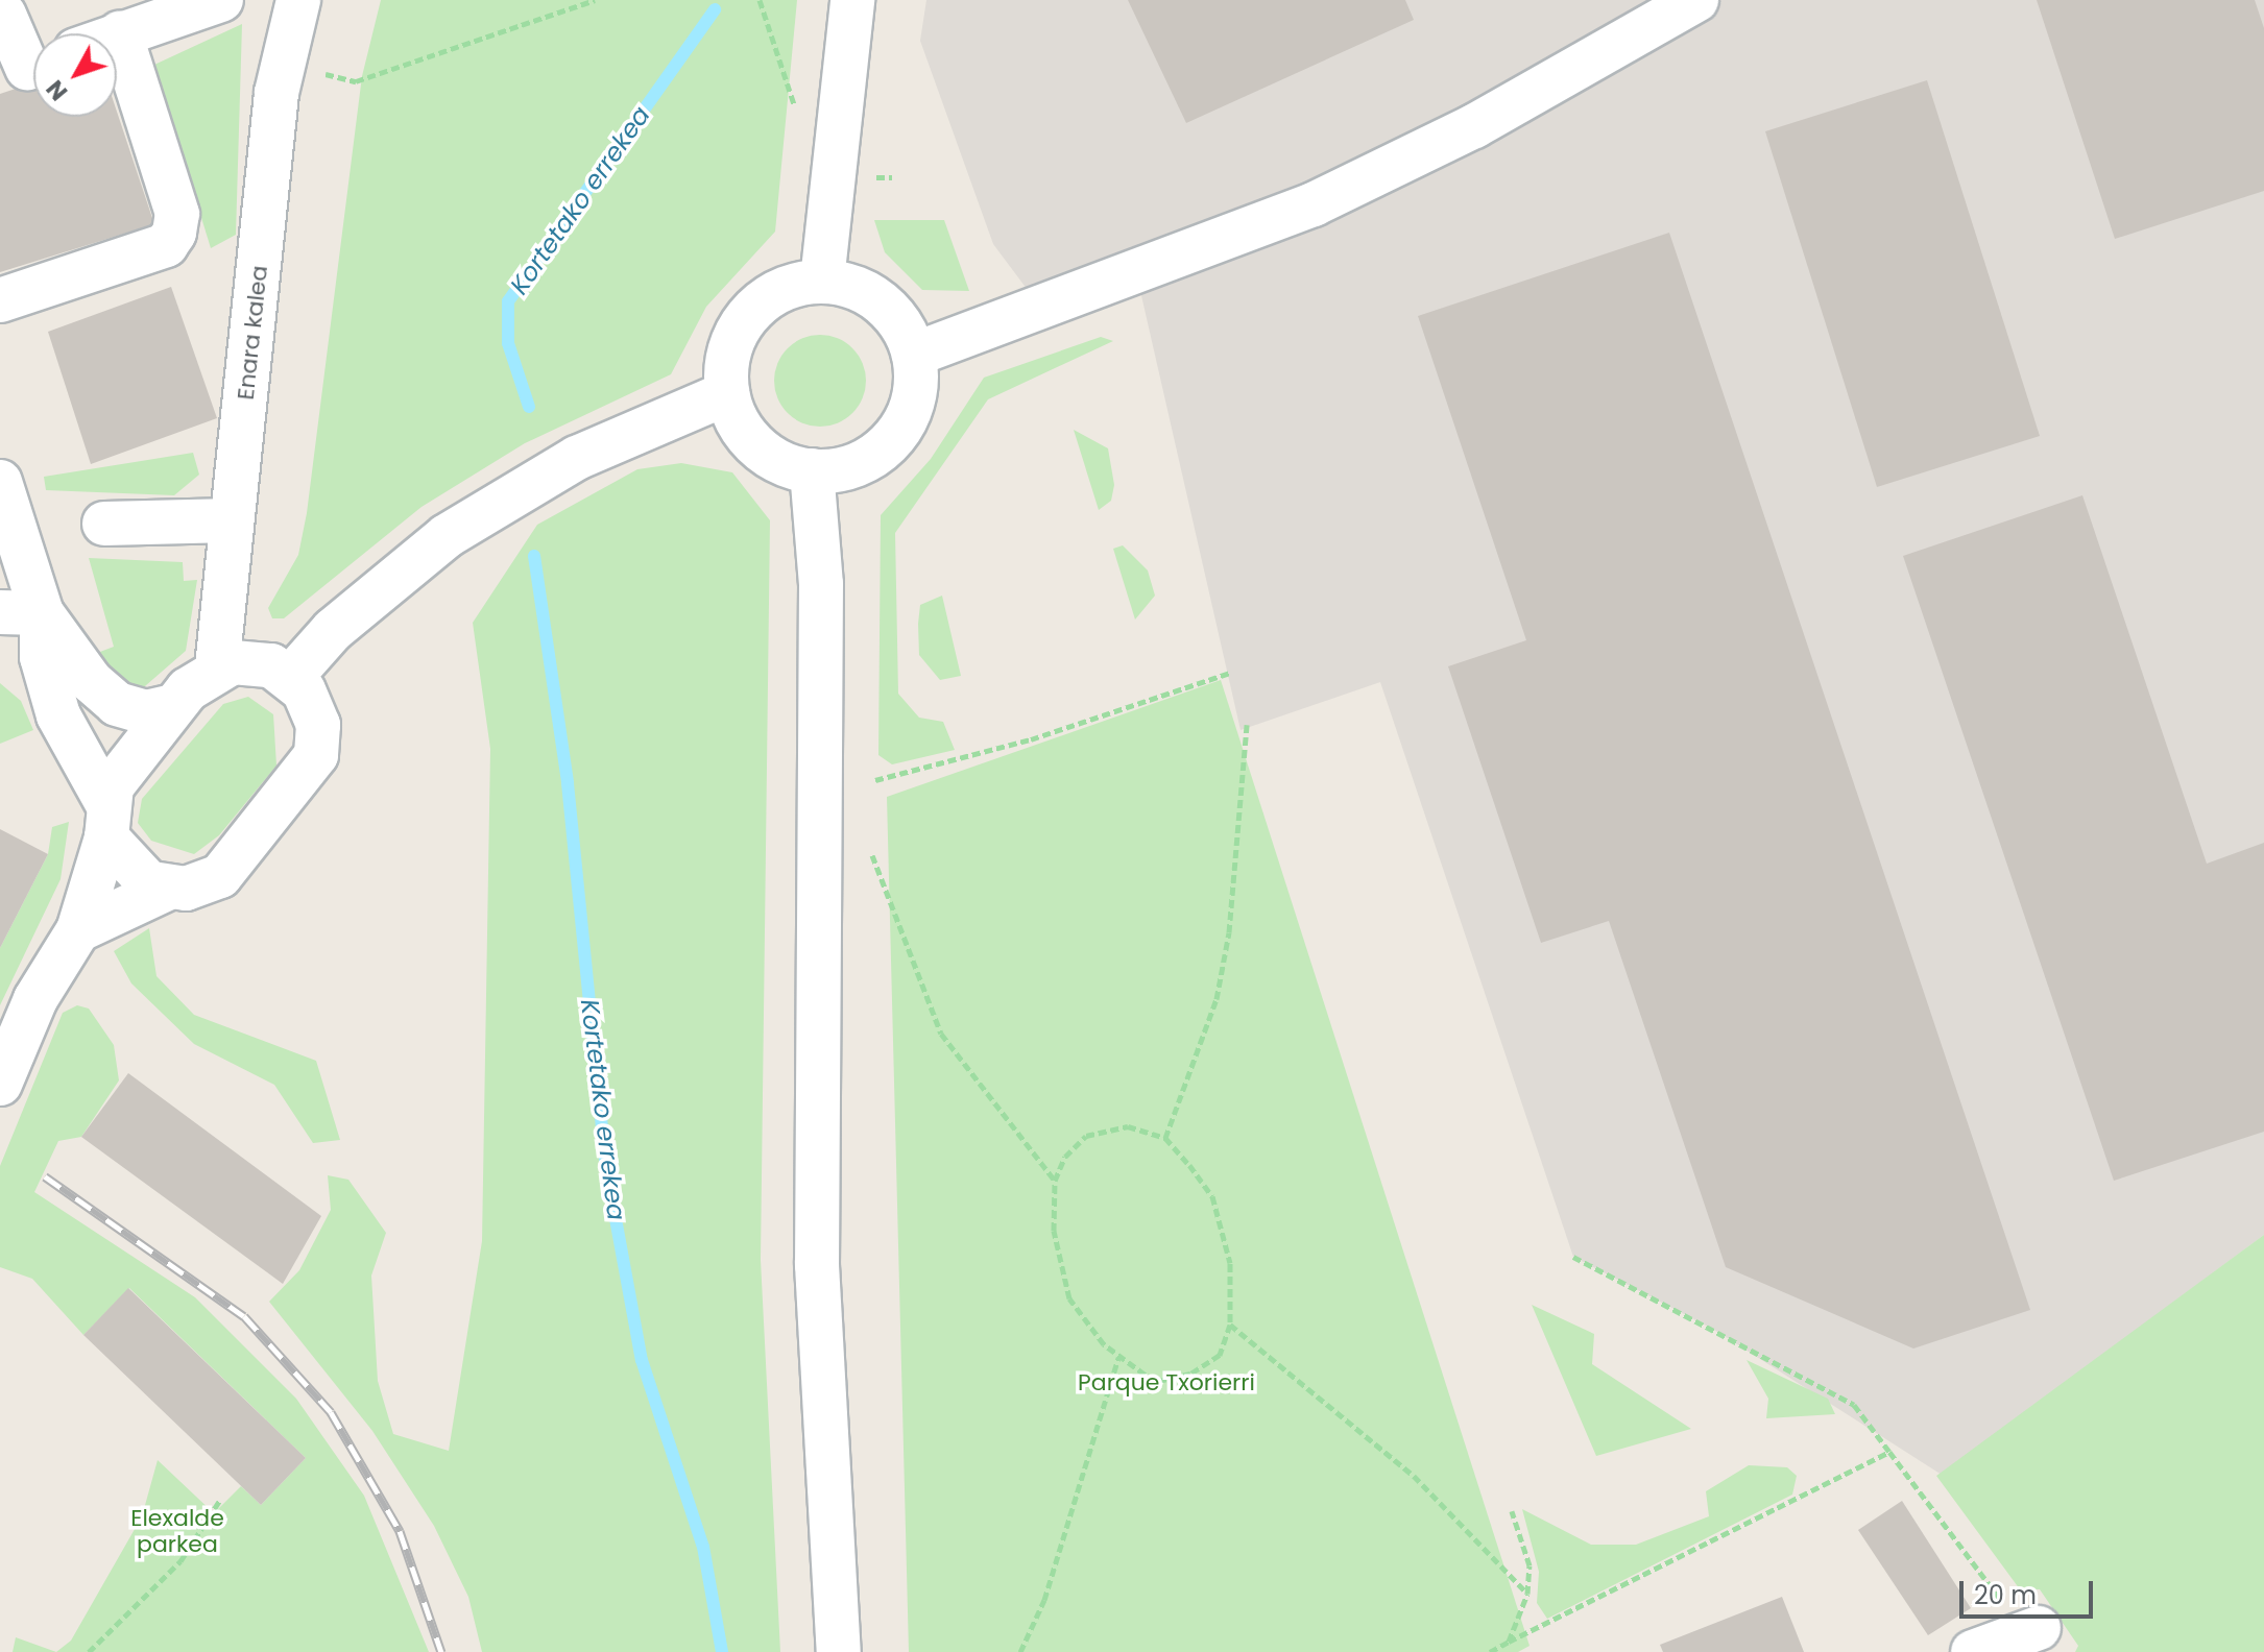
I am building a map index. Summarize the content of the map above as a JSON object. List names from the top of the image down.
{
  "streets": {
    "street": ["Enara kalea"]
  },
  "water": ["Kortetako errekea"],
  "parks": ["Parque Txorierri", "Elexalde parkea"],
  "scale_bar": "20 m",
  "north": "bottom left"
}
